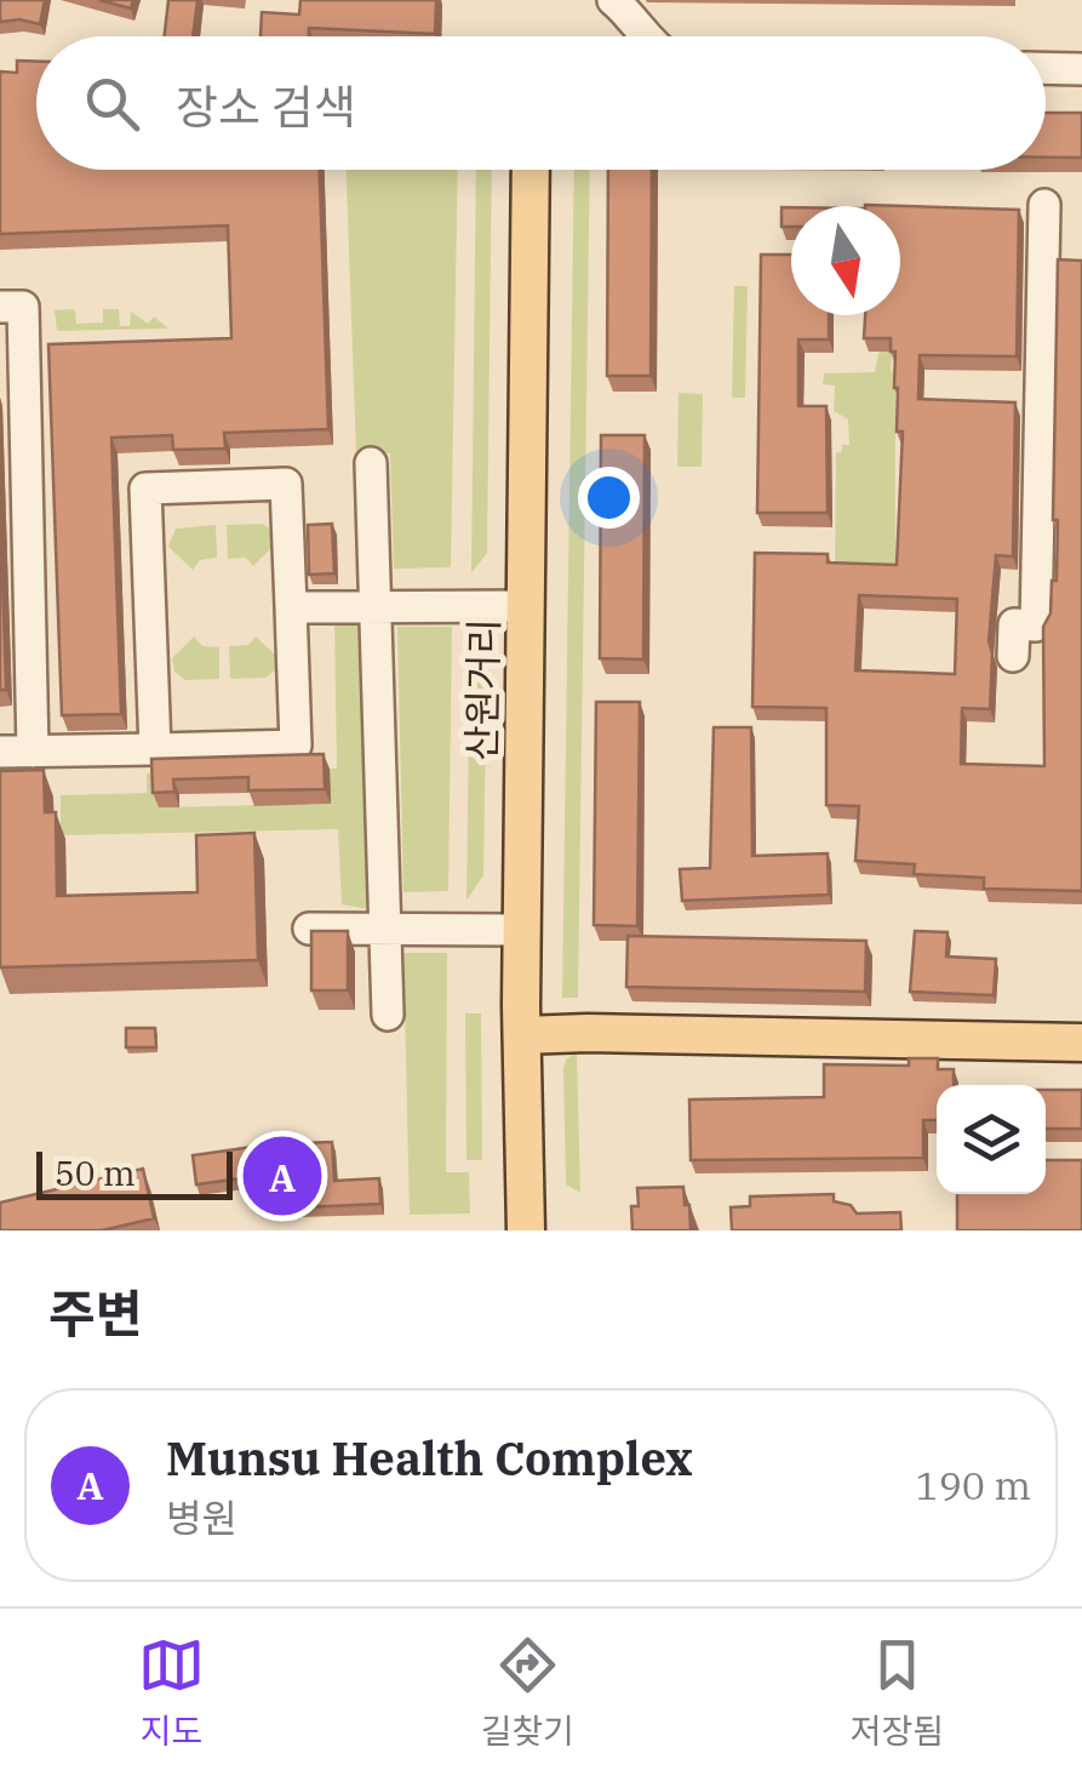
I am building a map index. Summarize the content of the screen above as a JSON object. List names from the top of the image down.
{
  "streets": {
    "main road": ["산원거리"]
  },
  "scale_bar": "50 m",
  "north": "bottom",
  "page": {
    "search": "장소 검색",
    "pins": "A",
    "scale": "50 m",
    "heading": "주변",
    "list": [
      {
        "mark": "A",
        "name": "Munsu Health Complex",
        "note": "병원",
        "value": "190 m"
      }
    ],
    "nav": ["지도", "길찾기", "저장됨"]
  }
}
